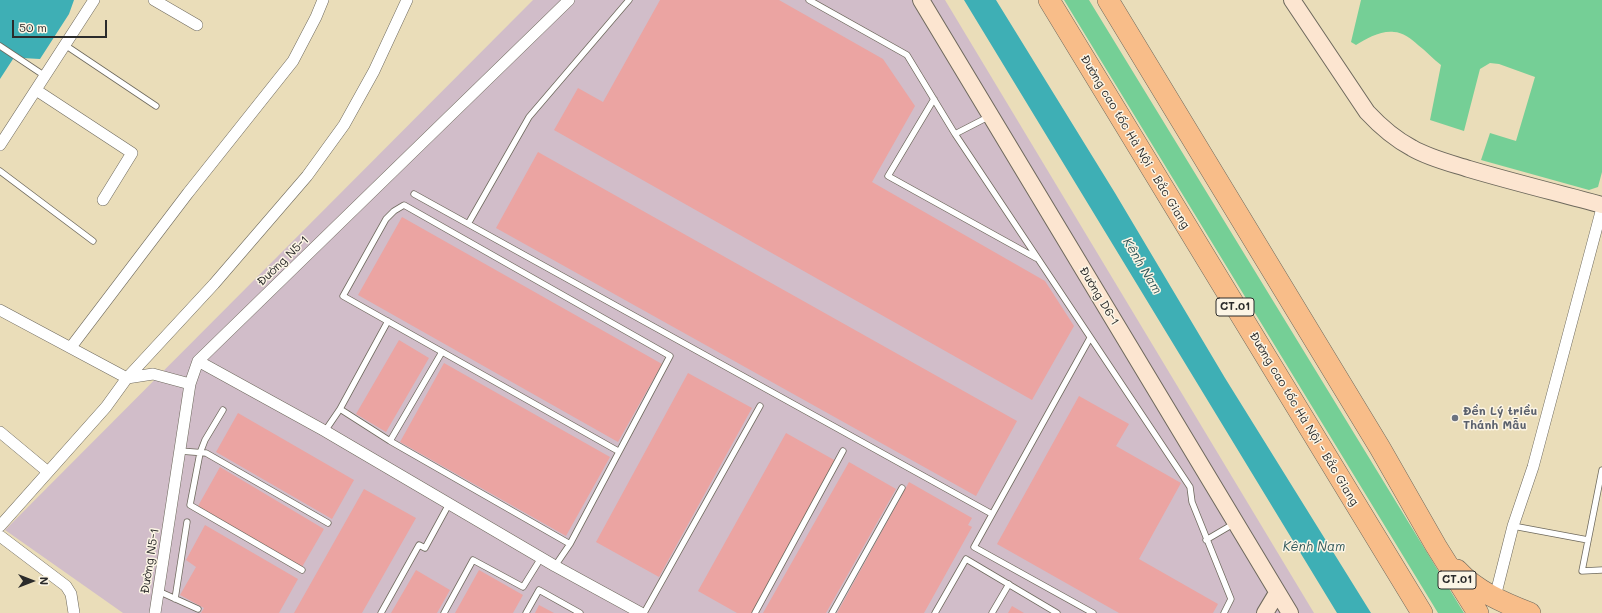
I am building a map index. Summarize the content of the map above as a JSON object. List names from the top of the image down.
{
  "streets": {
    "highway": ["Đường cao tốc Hà Nội - Bắc Giang", "CT.01"],
    "street": ["Đường N5-1", "Đường D6-1"]
  },
  "water": ["Kênh Nam"],
  "places": ["Đền Lý triều Thánh Mẫu"],
  "scale_bar": "50 m",
  "north": "right"
}
